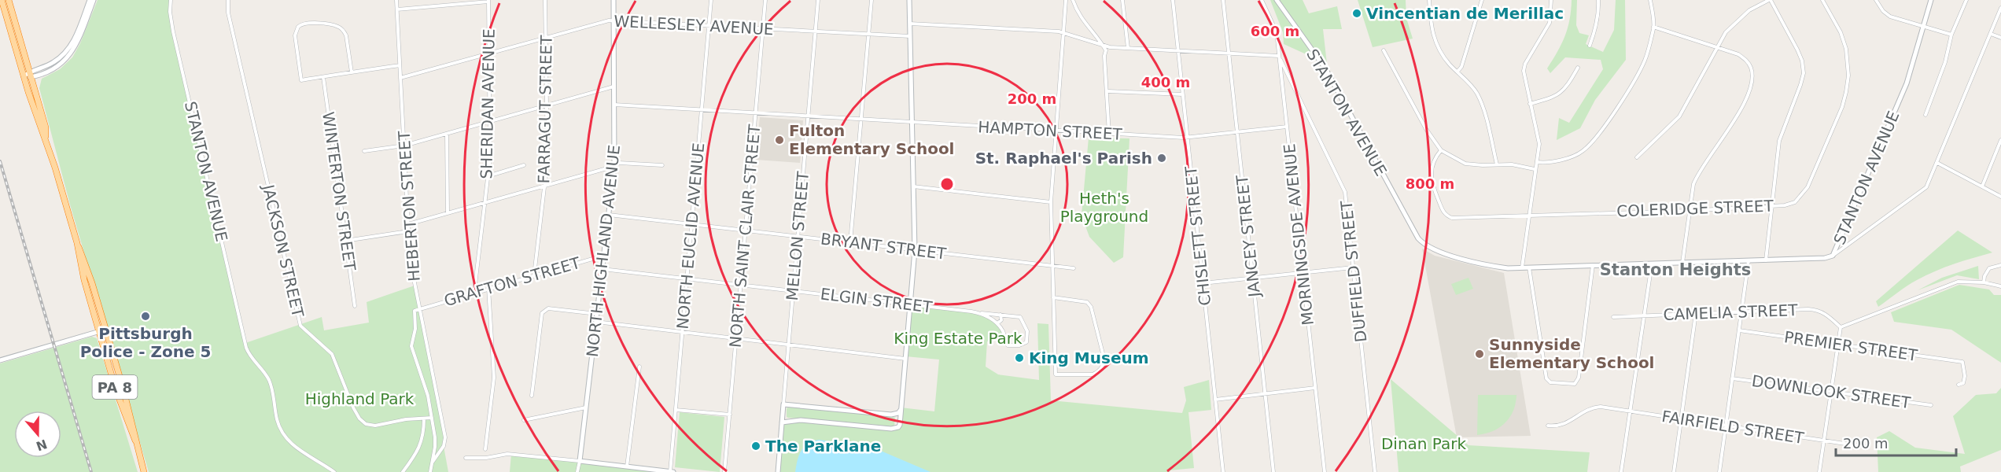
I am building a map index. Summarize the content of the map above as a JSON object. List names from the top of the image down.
{
  "streets": {
    "highway": ["PA 8"],
    "main road": ["STANTON AVENUE", "MELLON STREET", "NORTH HIGHLAND AVENUE"],
    "street": [
      "WELLESLEY AVENUE",
      "SHERIDAN AVENUE",
      "FARRAGUT STREET",
      "HAMPTON STREET",
      "WINTERTON STREET",
      "HEBERTON STREET",
      "COLERIDGE STREET",
      "MORNINGSIDE AVENUE",
      "NORTH EUCLID AVENUE",
      "NORTH SAINT CLAIR STREET",
      "CHISLETT STREET",
      "JANCEY STREET",
      "BRYANT STREET",
      "JACKSON STREET",
      "DUFFIELD STREET",
      "GRAFTON STREET",
      "ELGIN STREET",
      "CAMELIA STREET",
      "PREMIER STREET",
      "DOWNLOOK STREET",
      "FAIRFIELD STREET"
    ]
  },
  "crossings": [
    ["WELLESLEY AVENUE", "SHERIDAN AVENUE"],
    ["WELLESLEY AVENUE", "FARRAGUT STREET"],
    ["WELLESLEY AVENUE", "HEBERTON STREET"],
    ["WELLESLEY AVENUE", "NORTH EUCLID AVENUE"],
    ["WELLESLEY AVENUE", "NORTH SAINT CLAIR STREET"],
    ["WELLESLEY AVENUE", "MELLON STREET"],
    ["WELLESLEY AVENUE", "NORTH HIGHLAND AVENUE"],
    ["SHERIDAN AVENUE", "GRAFTON STREET"],
    ["FARRAGUT STREET", "GRAFTON STREET"],
    ["HAMPTON STREET", "MORNINGSIDE AVENUE"],
    ["HAMPTON STREET", "NORTH EUCLID AVENUE"],
    ["HAMPTON STREET", "NORTH SAINT CLAIR STREET"],
    ["HAMPTON STREET", "MELLON STREET"],
    ["HAMPTON STREET", "CHISLETT STREET"],
    ["HAMPTON STREET", "JANCEY STREET"],
    ["HAMPTON STREET", "NORTH HIGHLAND AVENUE"],
    ["HEBERTON STREET", "GRAFTON STREET"],
    ["MORNINGSIDE AVENUE", "DUFFIELD STREET"],
    ["NORTH EUCLID AVENUE", "BRYANT STREET"],
    ["NORTH EUCLID AVENUE", "ELGIN STREET"],
    ["NORTH SAINT CLAIR STREET", "BRYANT STREET"],
    ["NORTH SAINT CLAIR STREET", "ELGIN STREET"],
    ["MELLON STREET", "BRYANT STREET"],
    ["MELLON STREET", "ELGIN STREET"],
    ["BRYANT STREET", "NORTH HIGHLAND AVENUE"],
    ["NORTH HIGHLAND AVENUE", "GRAFTON STREET"],
    ["NORTH HIGHLAND AVENUE", "ELGIN STREET"]
  ],
  "districts": ["Stanton Heights"],
  "parks": [
    "Heth's Playground",
    "King Estate Park",
    "Highland Park",
    "Dinan Park"
  ],
  "places": [
    "Vincentian de Merillac",
    "Fulton Elementary School",
    "St. Raphael's Parish",
    "Pittsburgh Police - Zone 5",
    "Sunnyside Elementary School",
    "King Museum",
    "The Parklane"
  ],
  "scale_bar": "200 m",
  "north": "bottom",
  "rings": [
    "600 m",
    "400 m",
    "200 m",
    "800 m"
  ]
}
